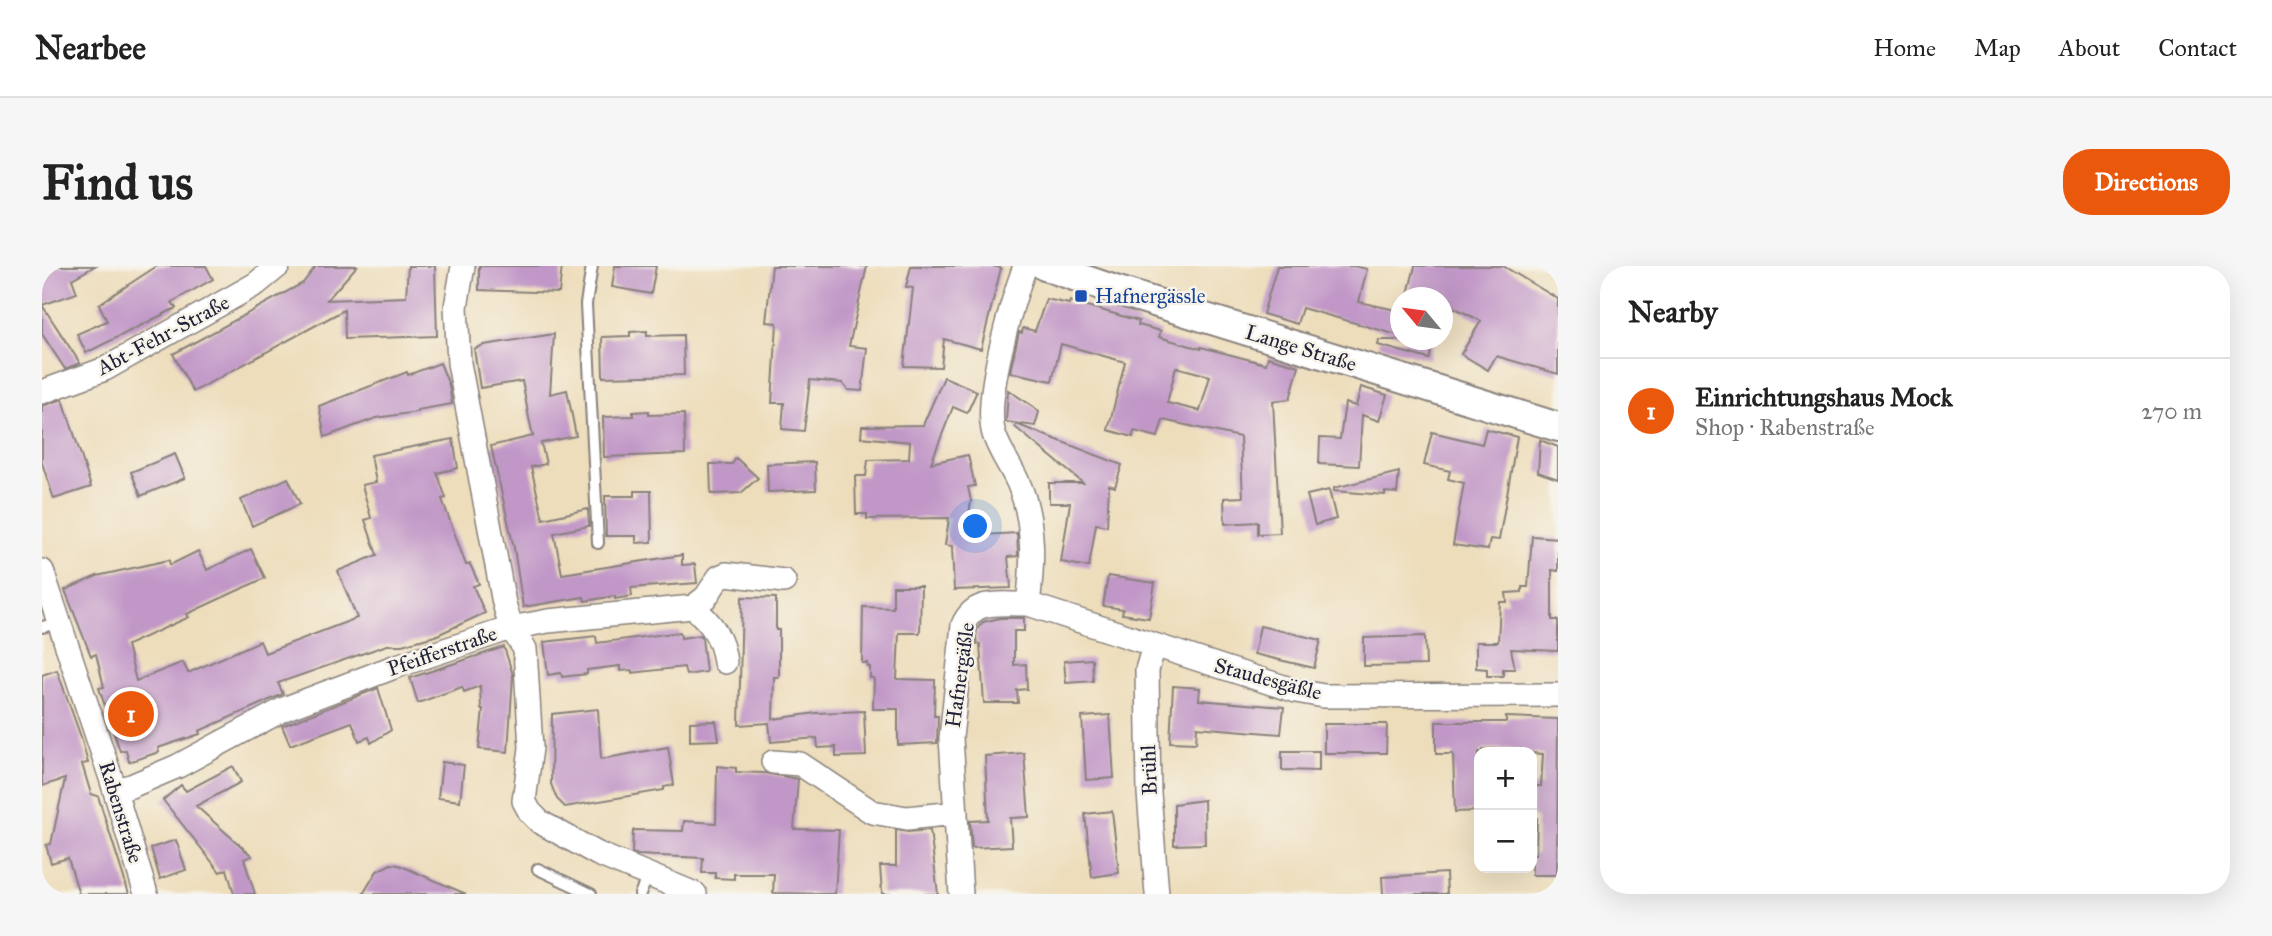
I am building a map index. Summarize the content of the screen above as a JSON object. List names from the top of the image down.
{
  "streets": {
    "street": [
      "Abt-Fehr-Straße",
      "Lange Straße",
      "Pfeifferstraße",
      "Hafnergäßle",
      "Staudesgäßle",
      "Brühl",
      "Rabenstraße"
    ]
  },
  "crossings": [
    ["Pfeifferstraße", "Rabenstraße"],
    ["Hafnergäßle", "Staudesgäßle"],
    ["Staudesgäßle", "Brühl"]
  ],
  "places": {
    "transit": ["Hafnergässle"]
  },
  "north": "top left",
  "page": {
    "header": "Nearbee",
    "nav": [
      "Home",
      "Map",
      "About",
      "Contact"
    ],
    "buttons": "Directions",
    "title": "Find us",
    "heading": "Nearby",
    "list": [
      {
        "mark": "1",
        "name": "Einrichtungshaus Mock",
        "note": "Shop · Rabenstraße",
        "value": "270 m"
      }
    ],
    "pins": "1",
    "map_buttons": ["+", "−"]
  }
}
